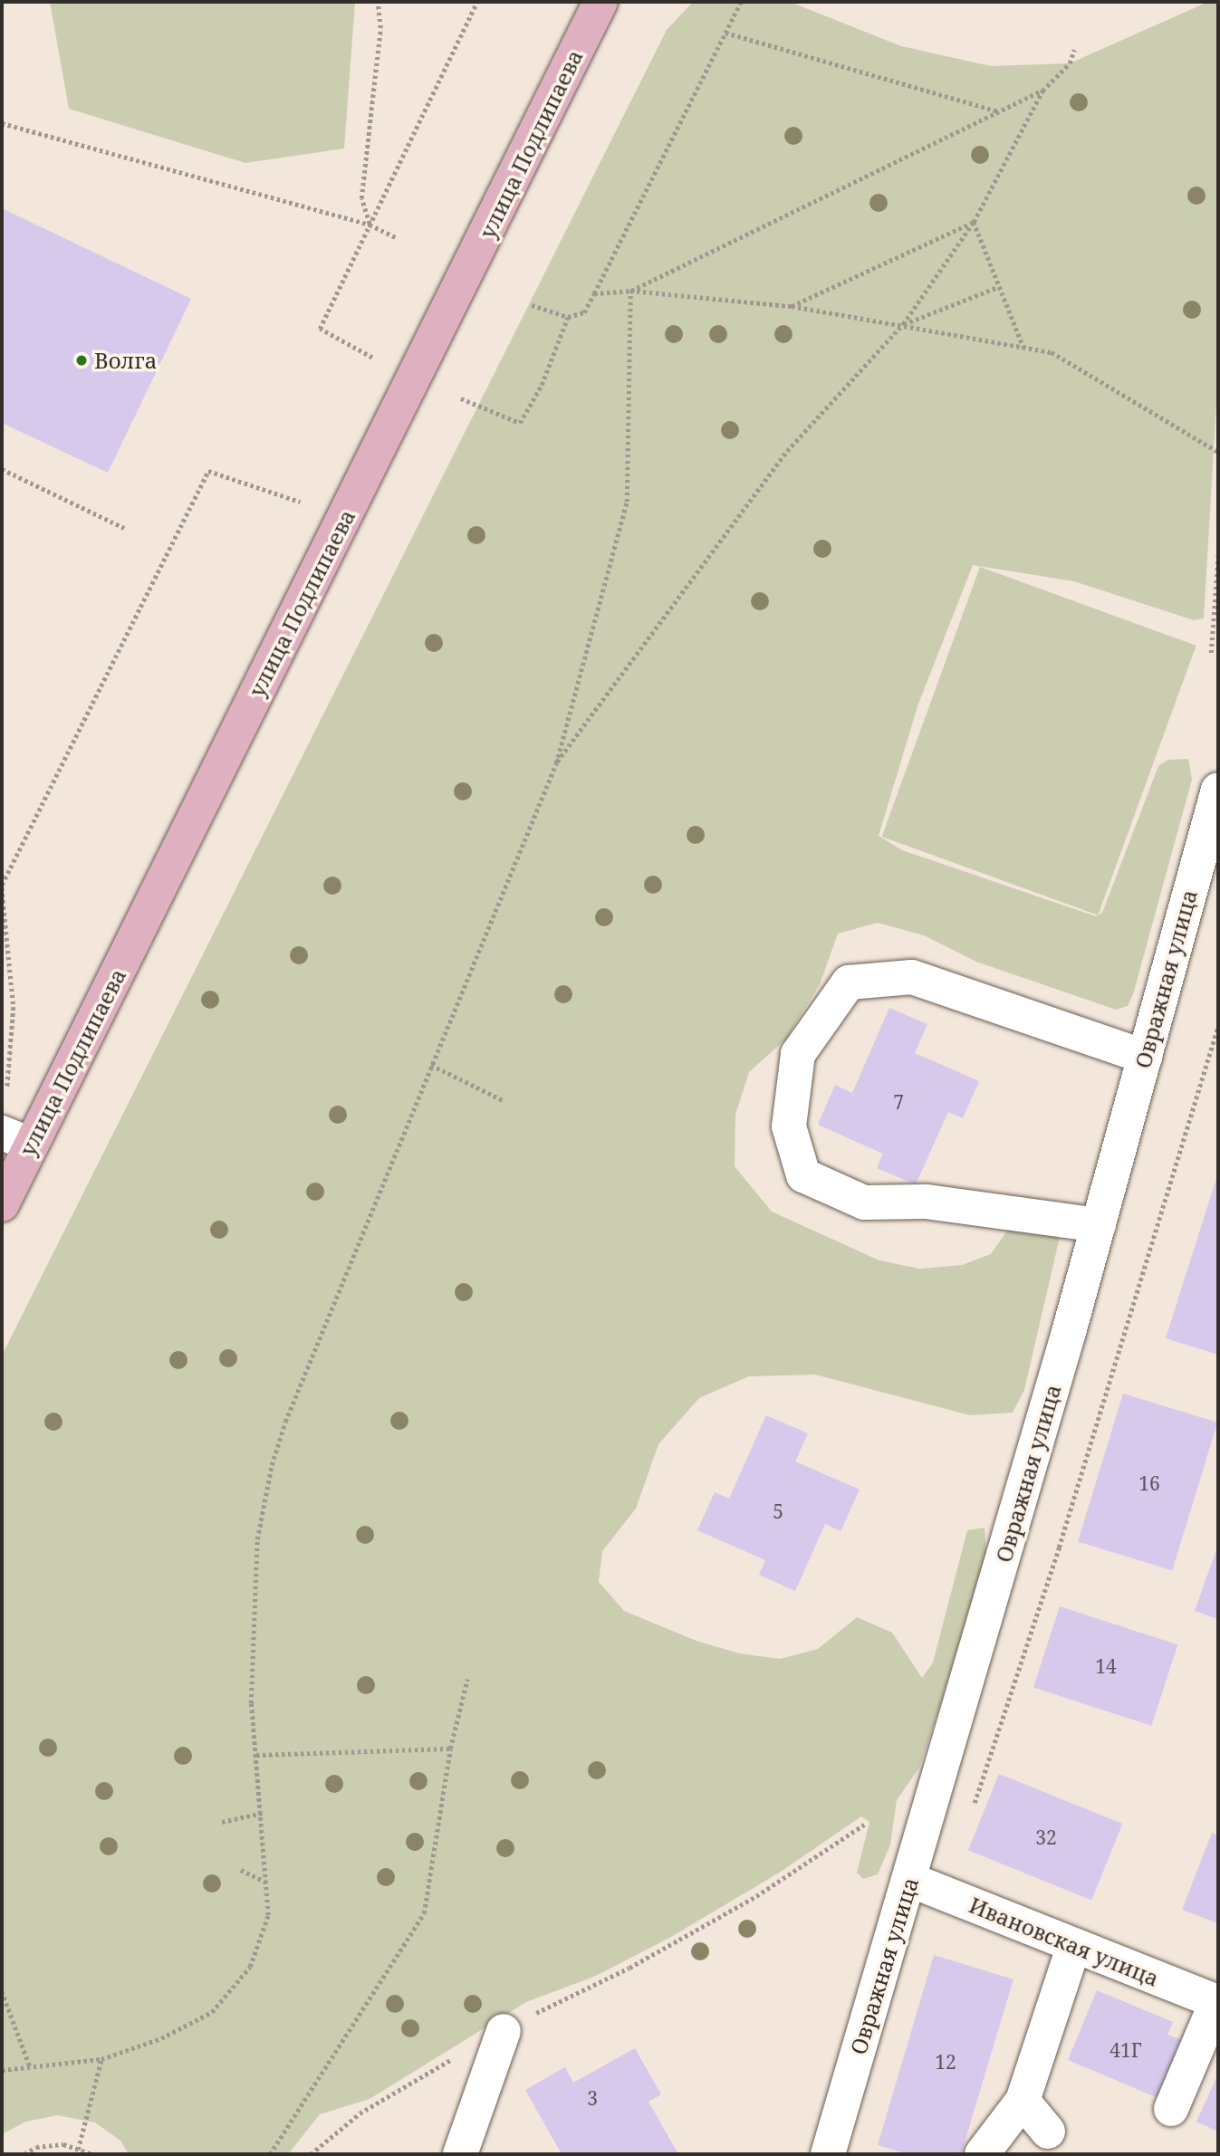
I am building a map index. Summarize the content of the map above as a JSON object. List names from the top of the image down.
{
  "streets": {
    "main road": ["улица Подлипаева"],
    "street": ["Овражная улица", "Ивановская улица"]
  },
  "crossings": [
    ["Овражная улица", "Ивановская улица"]
  ],
  "places": ["Волга"],
  "house_numbers": [
    "7",
    "16",
    "5",
    "14",
    "32",
    "41Г",
    "12",
    "3"
  ]
}
